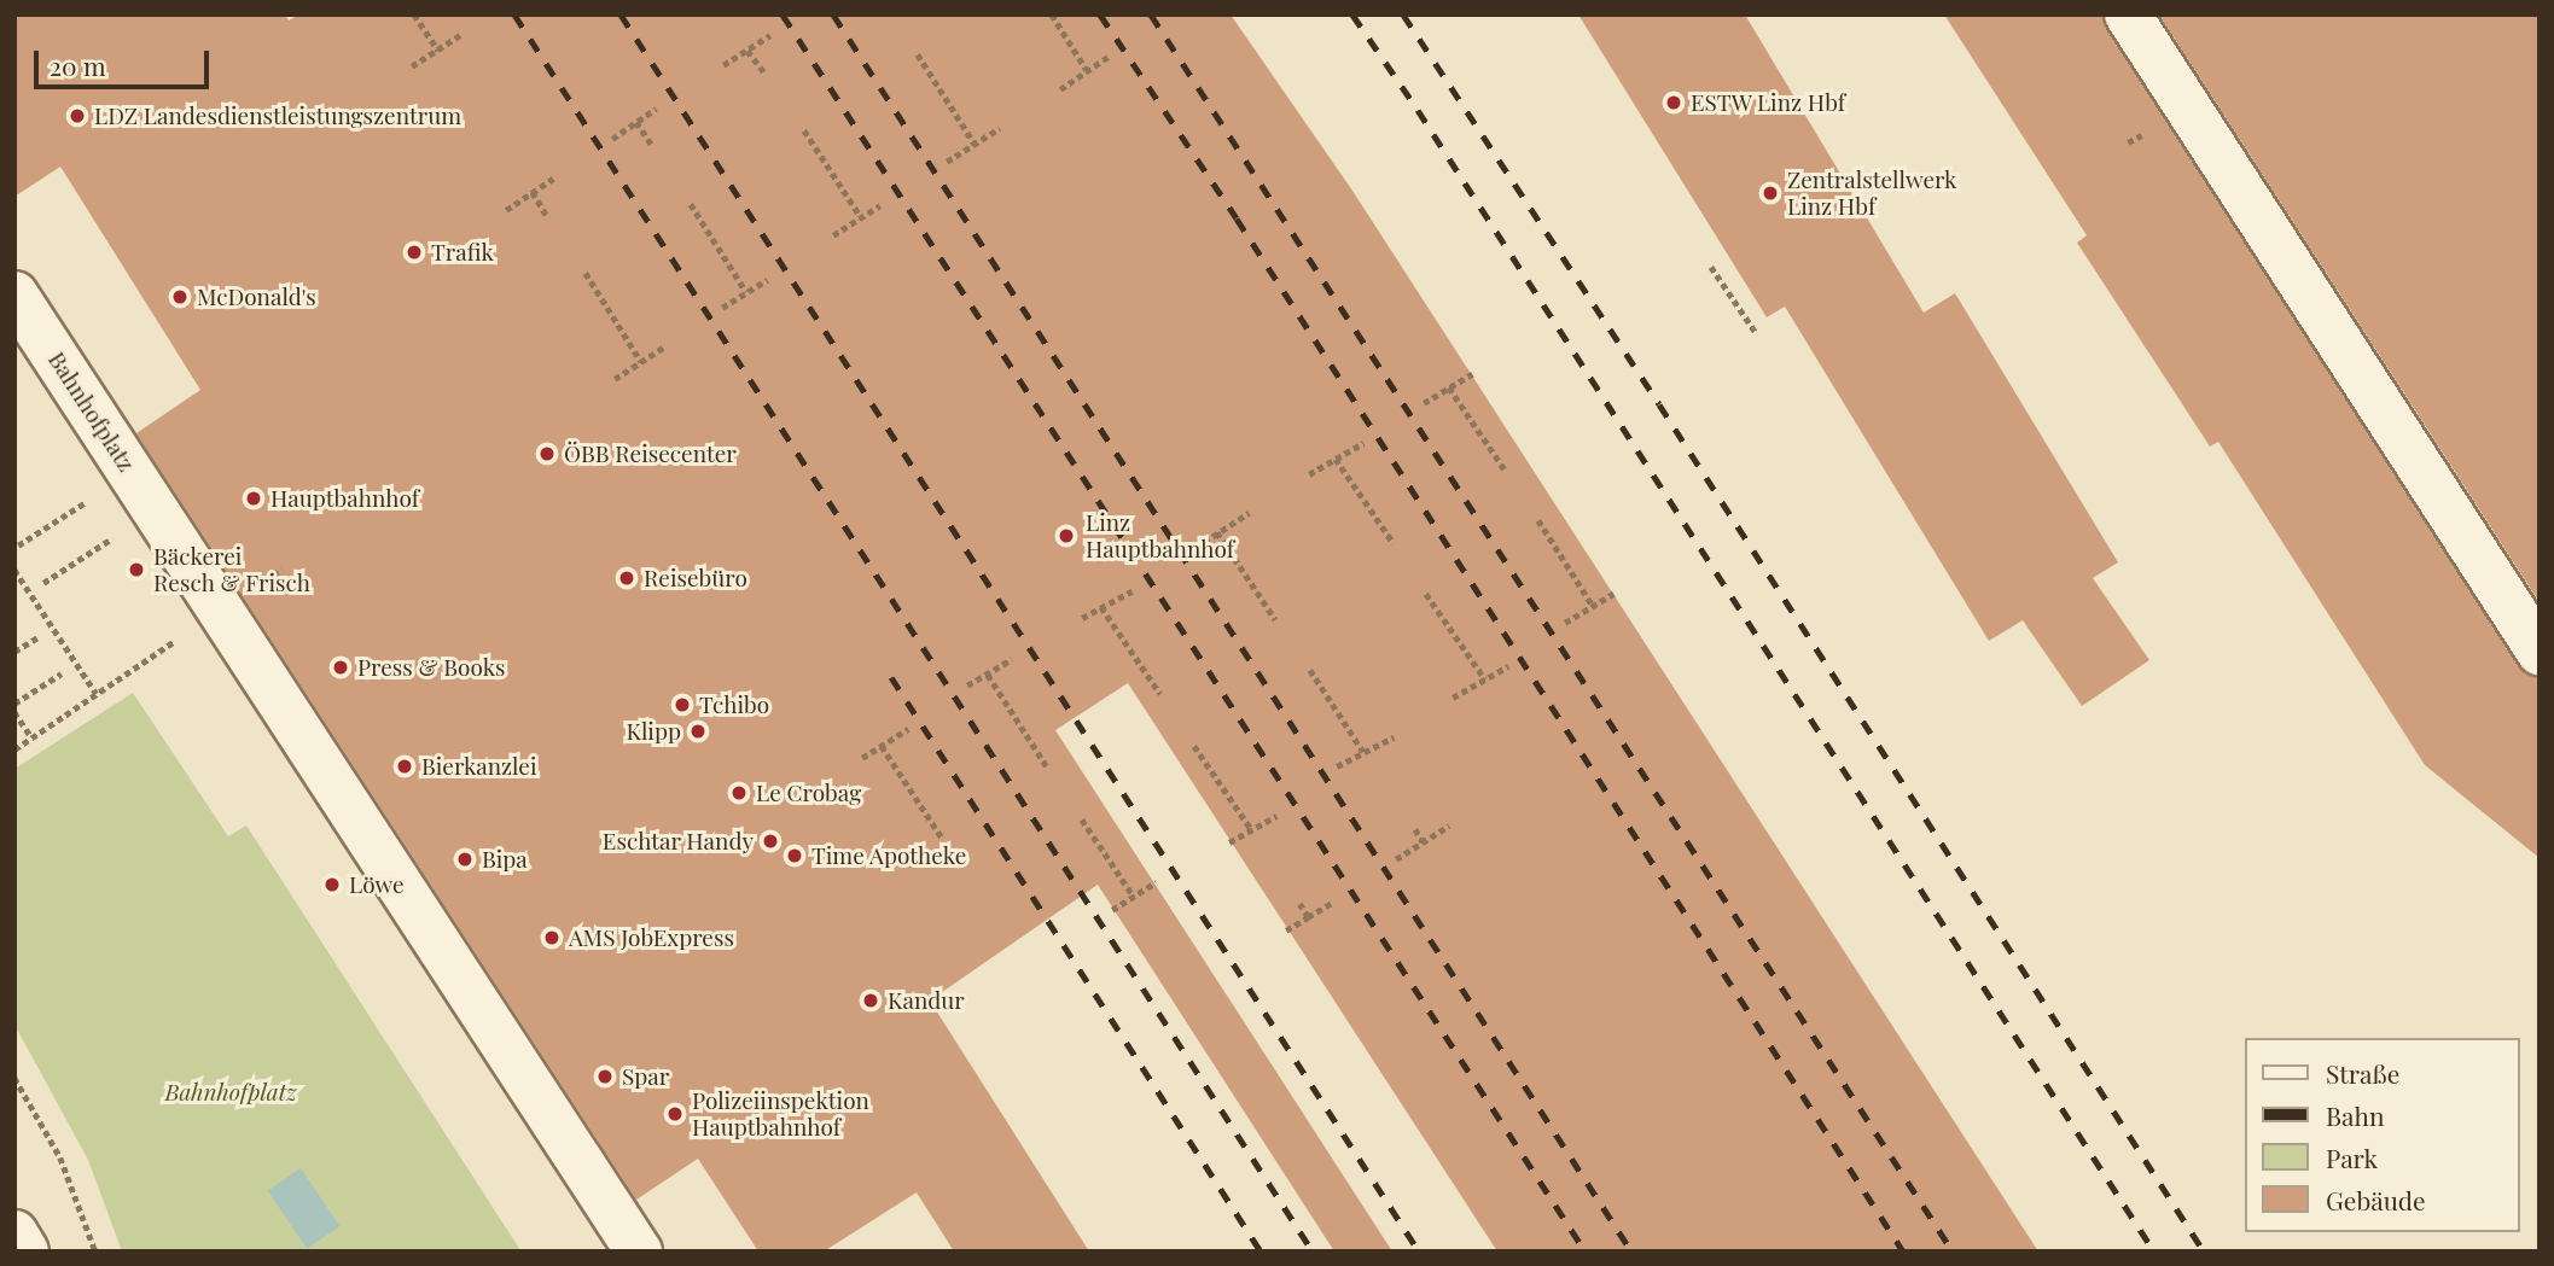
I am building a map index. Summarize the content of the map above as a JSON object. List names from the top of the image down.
{
  "streets": {
    "lane": ["Bahnhofplatz"]
  },
  "parks": ["Bahnhofplatz"],
  "places": [
    "ESTW Linz Hbf",
    "LDZ Landesdienstleistungszentrum",
    "Zentralstellwerk Linz Hbf",
    "Trafik",
    "McDonald's",
    "ÖBB Reisecenter",
    "Hauptbahnhof",
    "Linz Hauptbahnhof",
    "Bäckerei Resch & Frisch",
    "Reisebüro",
    "Press & Books",
    "Tchibo",
    "Klipp",
    "Bierkanzlei",
    "Le Crobag",
    "Eschtar Handy",
    "Time Apotheke",
    "Bipa",
    "Löwe",
    "AMS JobExpress",
    "Kandur",
    "Spar",
    "Polizeiinspektion Hauptbahnhof"
  ],
  "legend": [
    "Straße",
    "Bahn",
    "Park",
    "Gebäude"
  ],
  "scale_bar": "20 m"
}
